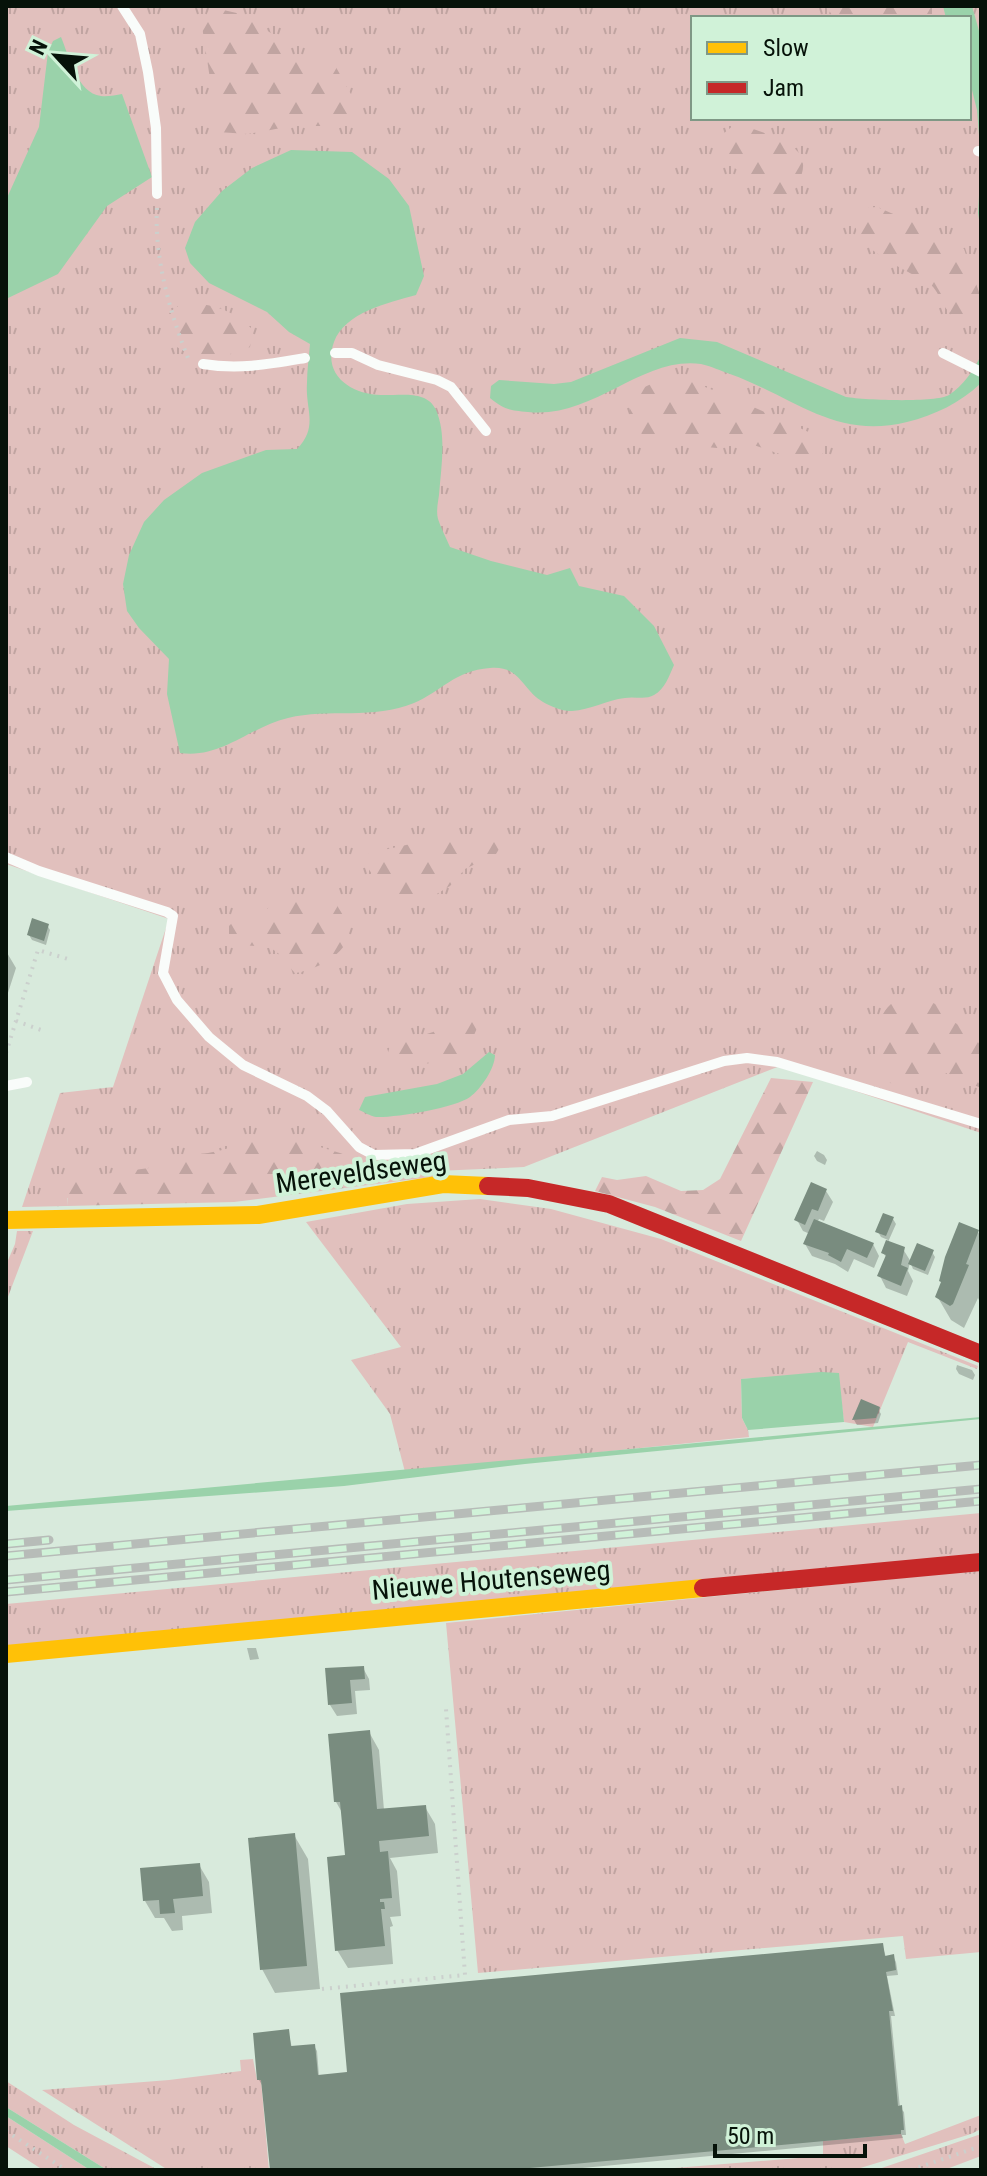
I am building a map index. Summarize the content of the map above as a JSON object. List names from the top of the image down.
{
  "streets": {
    "street": ["Mereveldseweg", "Nieuwe Houtenseweg"]
  },
  "legend": ["Slow", "Jam"],
  "scale_bar": "50 m",
  "north": "top left"
}
